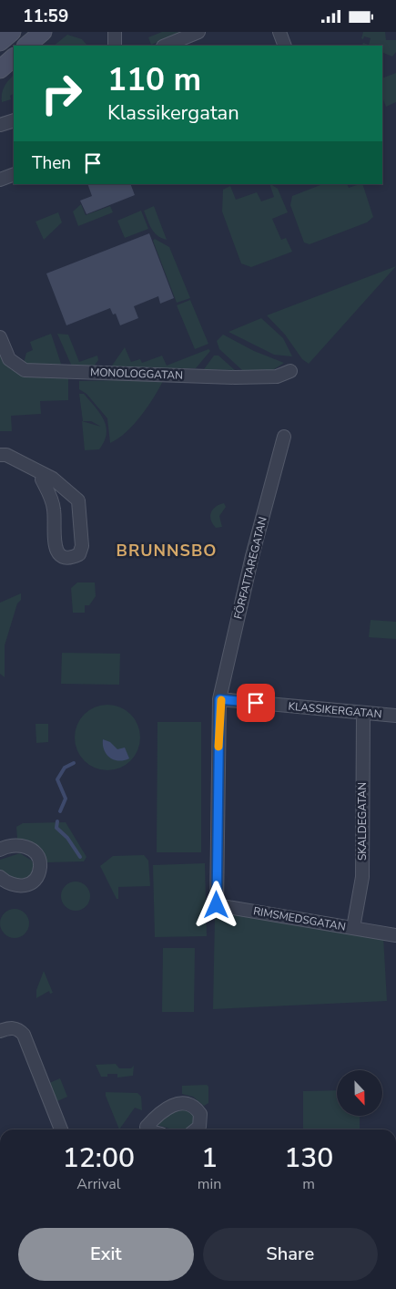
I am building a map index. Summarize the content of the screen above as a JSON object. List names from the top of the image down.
{
  "streets": {
    "street": [
      "MONOLOGGATAN",
      "FÖRFATTAREGATAN",
      "KLASSIKERGATAN",
      "SKALDEGATAN",
      "RIMSMEDSGATAN"
    ]
  },
  "crossings": [
    ["FÖRFATTAREGATAN", "KLASSIKERGATAN"],
    ["FÖRFATTAREGATAN", "RIMSMEDSGATAN"],
    ["KLASSIKERGATAN", "SKALDEGATAN"],
    ["KLASSIKERGATAN", "RIMSMEDSGATAN"],
    ["SKALDEGATAN", "RIMSMEDSGATAN"]
  ],
  "districts": ["BRUNNSBO"],
  "north": "bottom",
  "page": {
    "status": "11:59",
    "turn": ["110 m", "Klassikergatan"],
    "then": "Then",
    "eta": [
      "12:00",
      "Arrival",
      "1",
      "min",
      "130",
      "m"
    ],
    "buttons": ["Exit", "Share"]
  }
}
